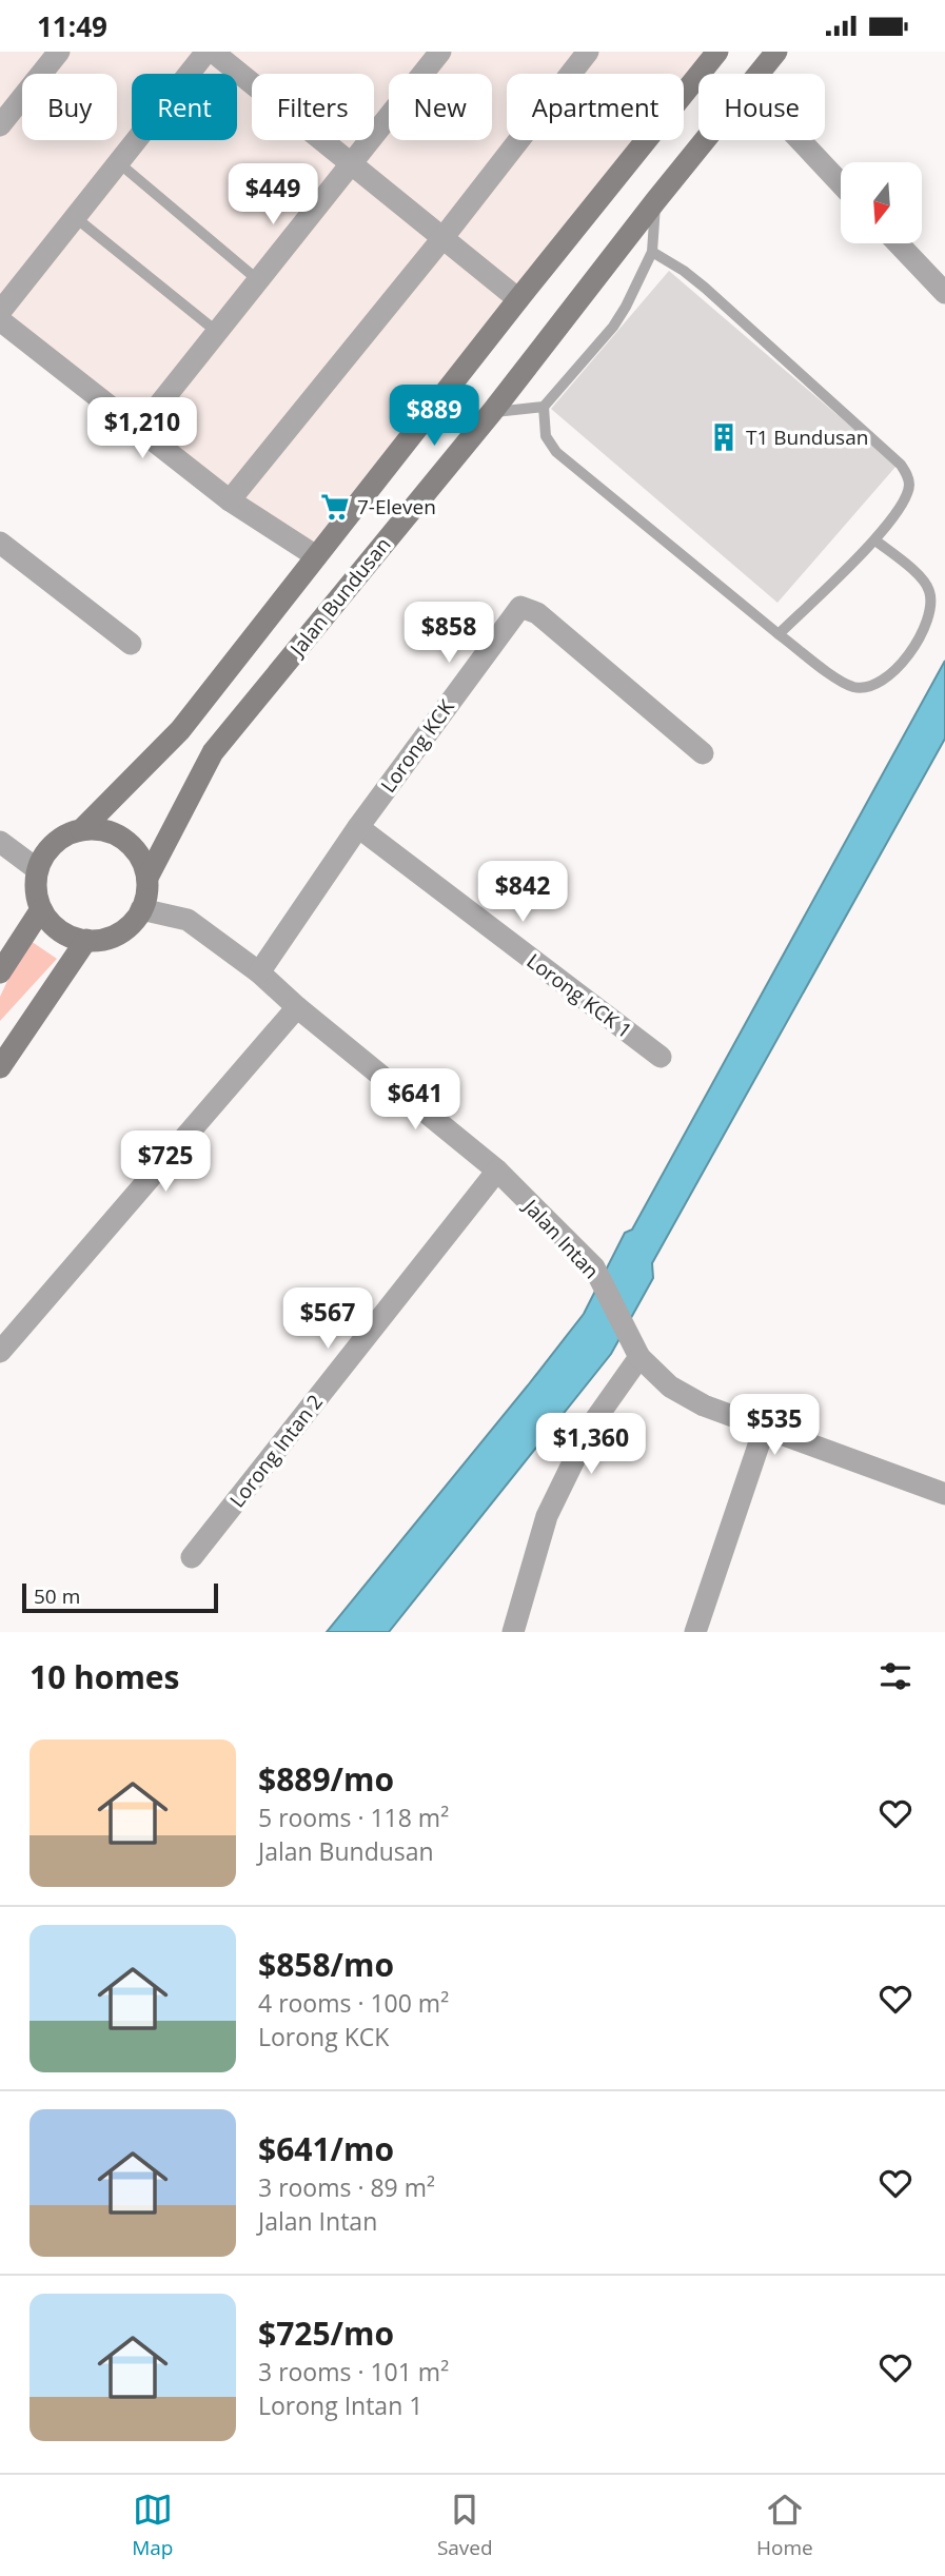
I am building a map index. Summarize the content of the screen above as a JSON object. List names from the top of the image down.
{
  "streets": {
    "main road": ["Jalan Bundusan"],
    "street": [
      "Lorong KCK",
      "Lorong KCK 1",
      "Jalan Intan",
      "Lorong Intan 2"
    ]
  },
  "crossings": [
    ["Jalan Bundusan", "Jalan Intan"],
    ["Lorong KCK", "Lorong KCK 1"],
    ["Lorong KCK", "Jalan Intan"],
    ["Jalan Intan", "Lorong Intan 2"]
  ],
  "places": {
    "building": ["T1 Bundusan"],
    "supermarket": ["7-Eleven"]
  },
  "scale_bar": "50 m",
  "north": "bottom",
  "page": {
    "status": "11:49",
    "chip": [
      "Buy",
      "Rent",
      "Filters",
      "New",
      "Apartment",
      "House"
    ],
    "price": [
      "$449",
      "$889",
      "$1,210",
      "$858",
      "$842",
      "$641",
      "$725",
      "$567",
      "$535",
      "$1,360"
    ],
    "scale": "50 m",
    "heading": "10 homes",
    "list": [
      {
        "name": "$889/mo",
        "note": "5 rooms · 118 m² · Jalan Bundusan"
      },
      {
        "name": "$858/mo",
        "note": "4 rooms · 100 m² · Lorong KCK"
      },
      {
        "name": "$641/mo",
        "note": "3 rooms · 89 m² · Jalan Intan"
      },
      {
        "name": "$725/mo",
        "note": "3 rooms · 101 m² · Lorong Intan 1"
      }
    ],
    "tabs": ["Map", "Saved", "Home"]
  }
}
